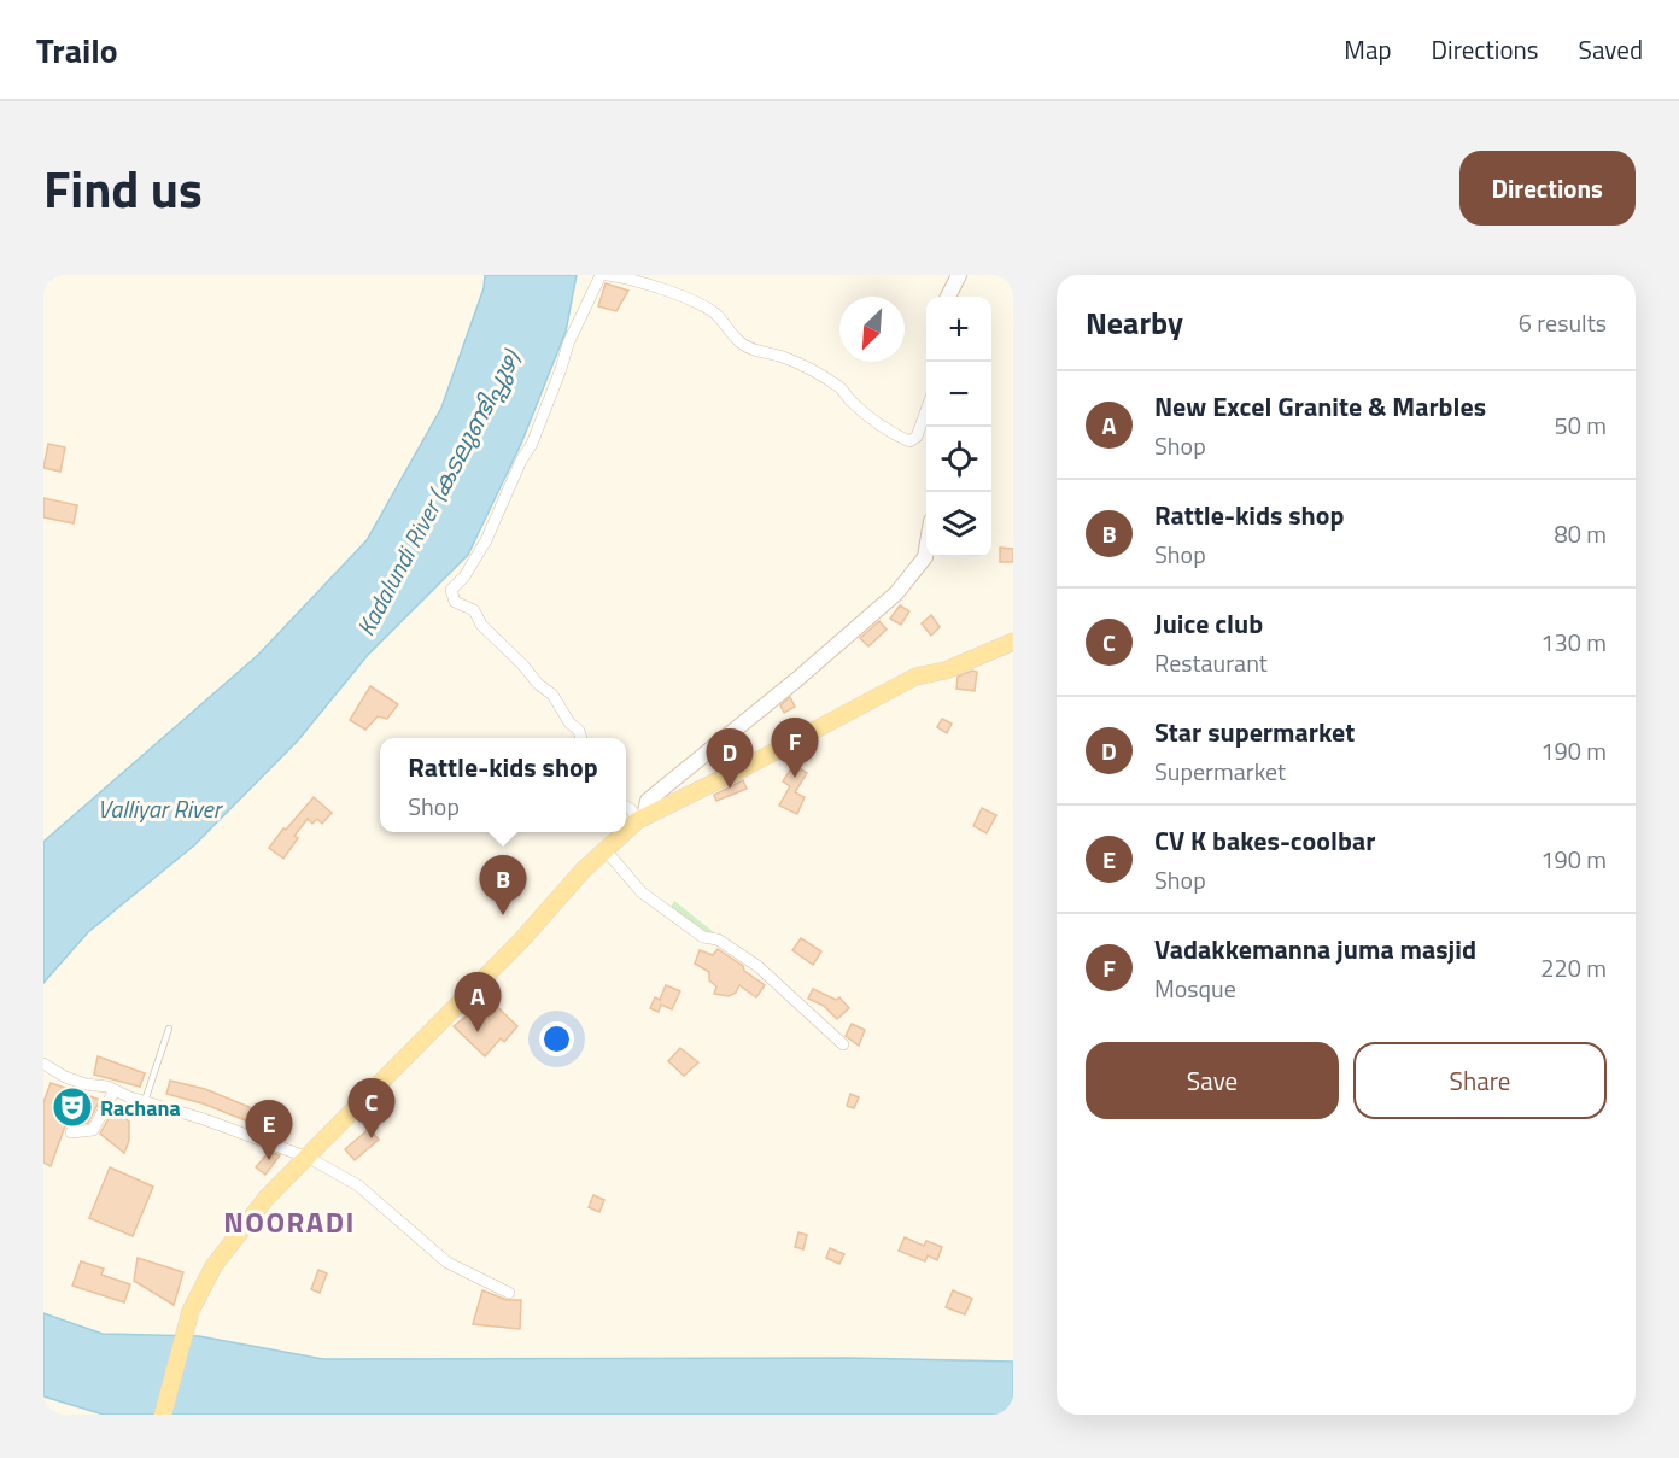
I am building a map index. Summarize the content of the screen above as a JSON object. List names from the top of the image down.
{
  "districts": ["NOORADI"],
  "water": ["Kadalundi River (കടലുണ്ടിപ്പുഴ)", "Valliyar River"],
  "places": {
    "theatre": ["Rachana"]
  },
  "north": "bottom left",
  "page": {
    "header": "Trailo",
    "nav": ["Map", "Directions", "Saved"],
    "title": "Find us",
    "buttons": [
      "Directions",
      ["Save", "Share"]
    ],
    "heading": ["Nearby", "6 results"],
    "map_buttons": ["+", "−"],
    "list": [
      {
        "mark": "A",
        "name": "New Excel Granite & Marbles",
        "note": "Shop",
        "value": "50 m"
      },
      {
        "mark": "B",
        "name": "Rattle-kids shop",
        "note": "Shop",
        "value": "80 m"
      },
      {
        "mark": "C",
        "name": "Juice club",
        "note": "Restaurant",
        "value": "130 m"
      },
      {
        "mark": "D",
        "name": "Star supermarket",
        "note": "Supermarket",
        "value": "190 m"
      },
      {
        "mark": "E",
        "name": "CV K bakes-coolbar",
        "note": "Shop",
        "value": "190 m"
      },
      {
        "mark": "F",
        "name": "Vadakkemanna juma masjid",
        "note": "Mosque",
        "value": "220 m"
      }
    ],
    "pins": [
      "F",
      "D",
      "B",
      "A",
      "C",
      "E"
    ],
    "popup": ["Rattle-kids shop", "Shop"]
  }
}
